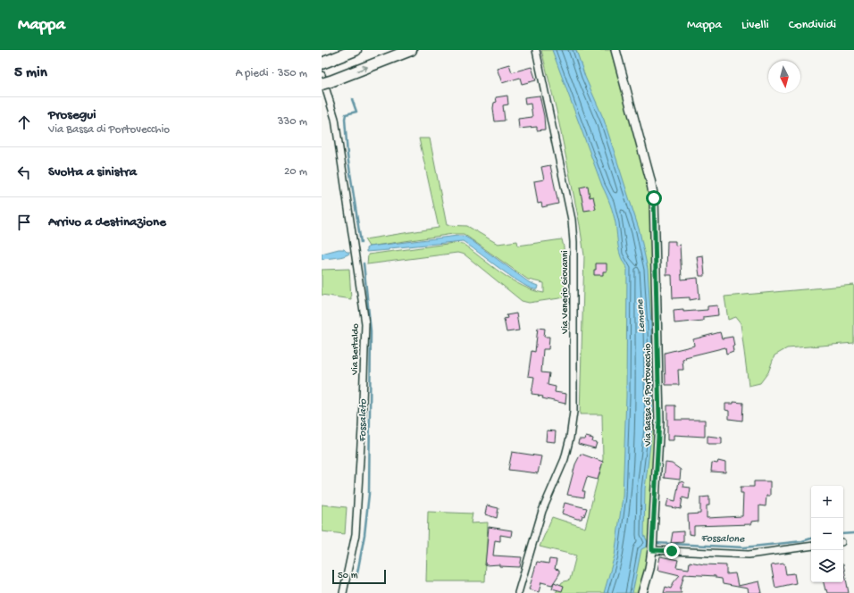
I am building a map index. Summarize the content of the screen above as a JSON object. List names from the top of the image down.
{
  "streets": {
    "street": ["Via Venerio Giovanni", "Via Bertaldo", "Via Bassa di Portovecchio"]
  },
  "water": ["Lemene", "Fossalato", "Fossalone"],
  "scale_bar": "50 m",
  "north": "bottom",
  "page": {
    "header": "Mappa",
    "nav": ["Mappa", "Livelli", "Condividi"],
    "heading": ["5 min", "A piedi · 350 m"],
    "list": [
      ["Prosegui", "Via Bassa di Portovecchio", "330 m"],
      ["Svolta a sinistra", "20 m"],
      "Arrivo a destinazione"
    ],
    "map_buttons": ["+", "−"],
    "scale": "50 m"
  }
}
